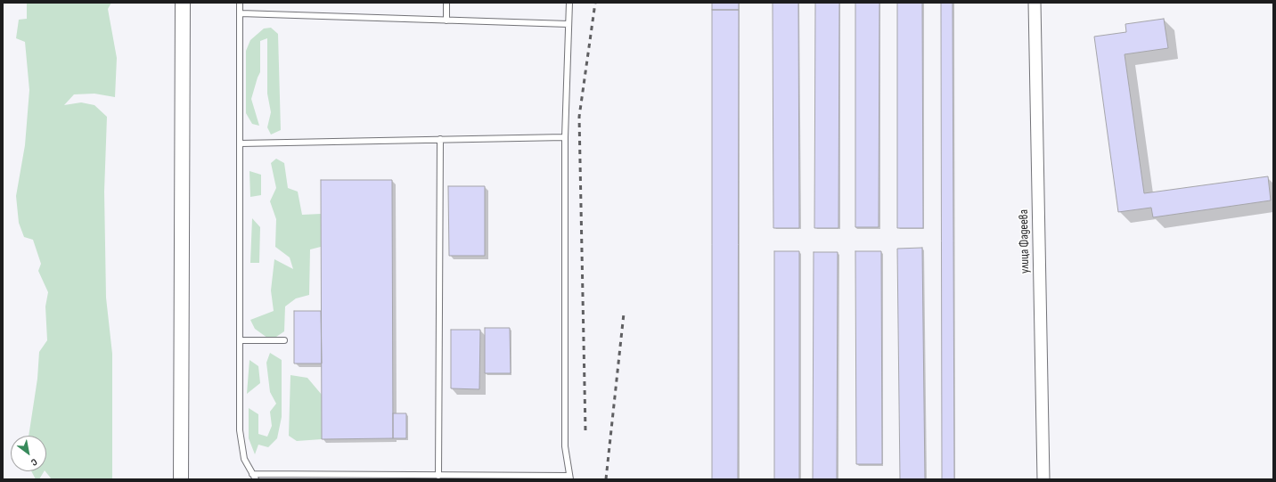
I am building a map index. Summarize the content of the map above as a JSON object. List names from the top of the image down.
{
  "streets": {
    "street": ["улица Фадеева"]
  },
  "north": "bottom right"
}
